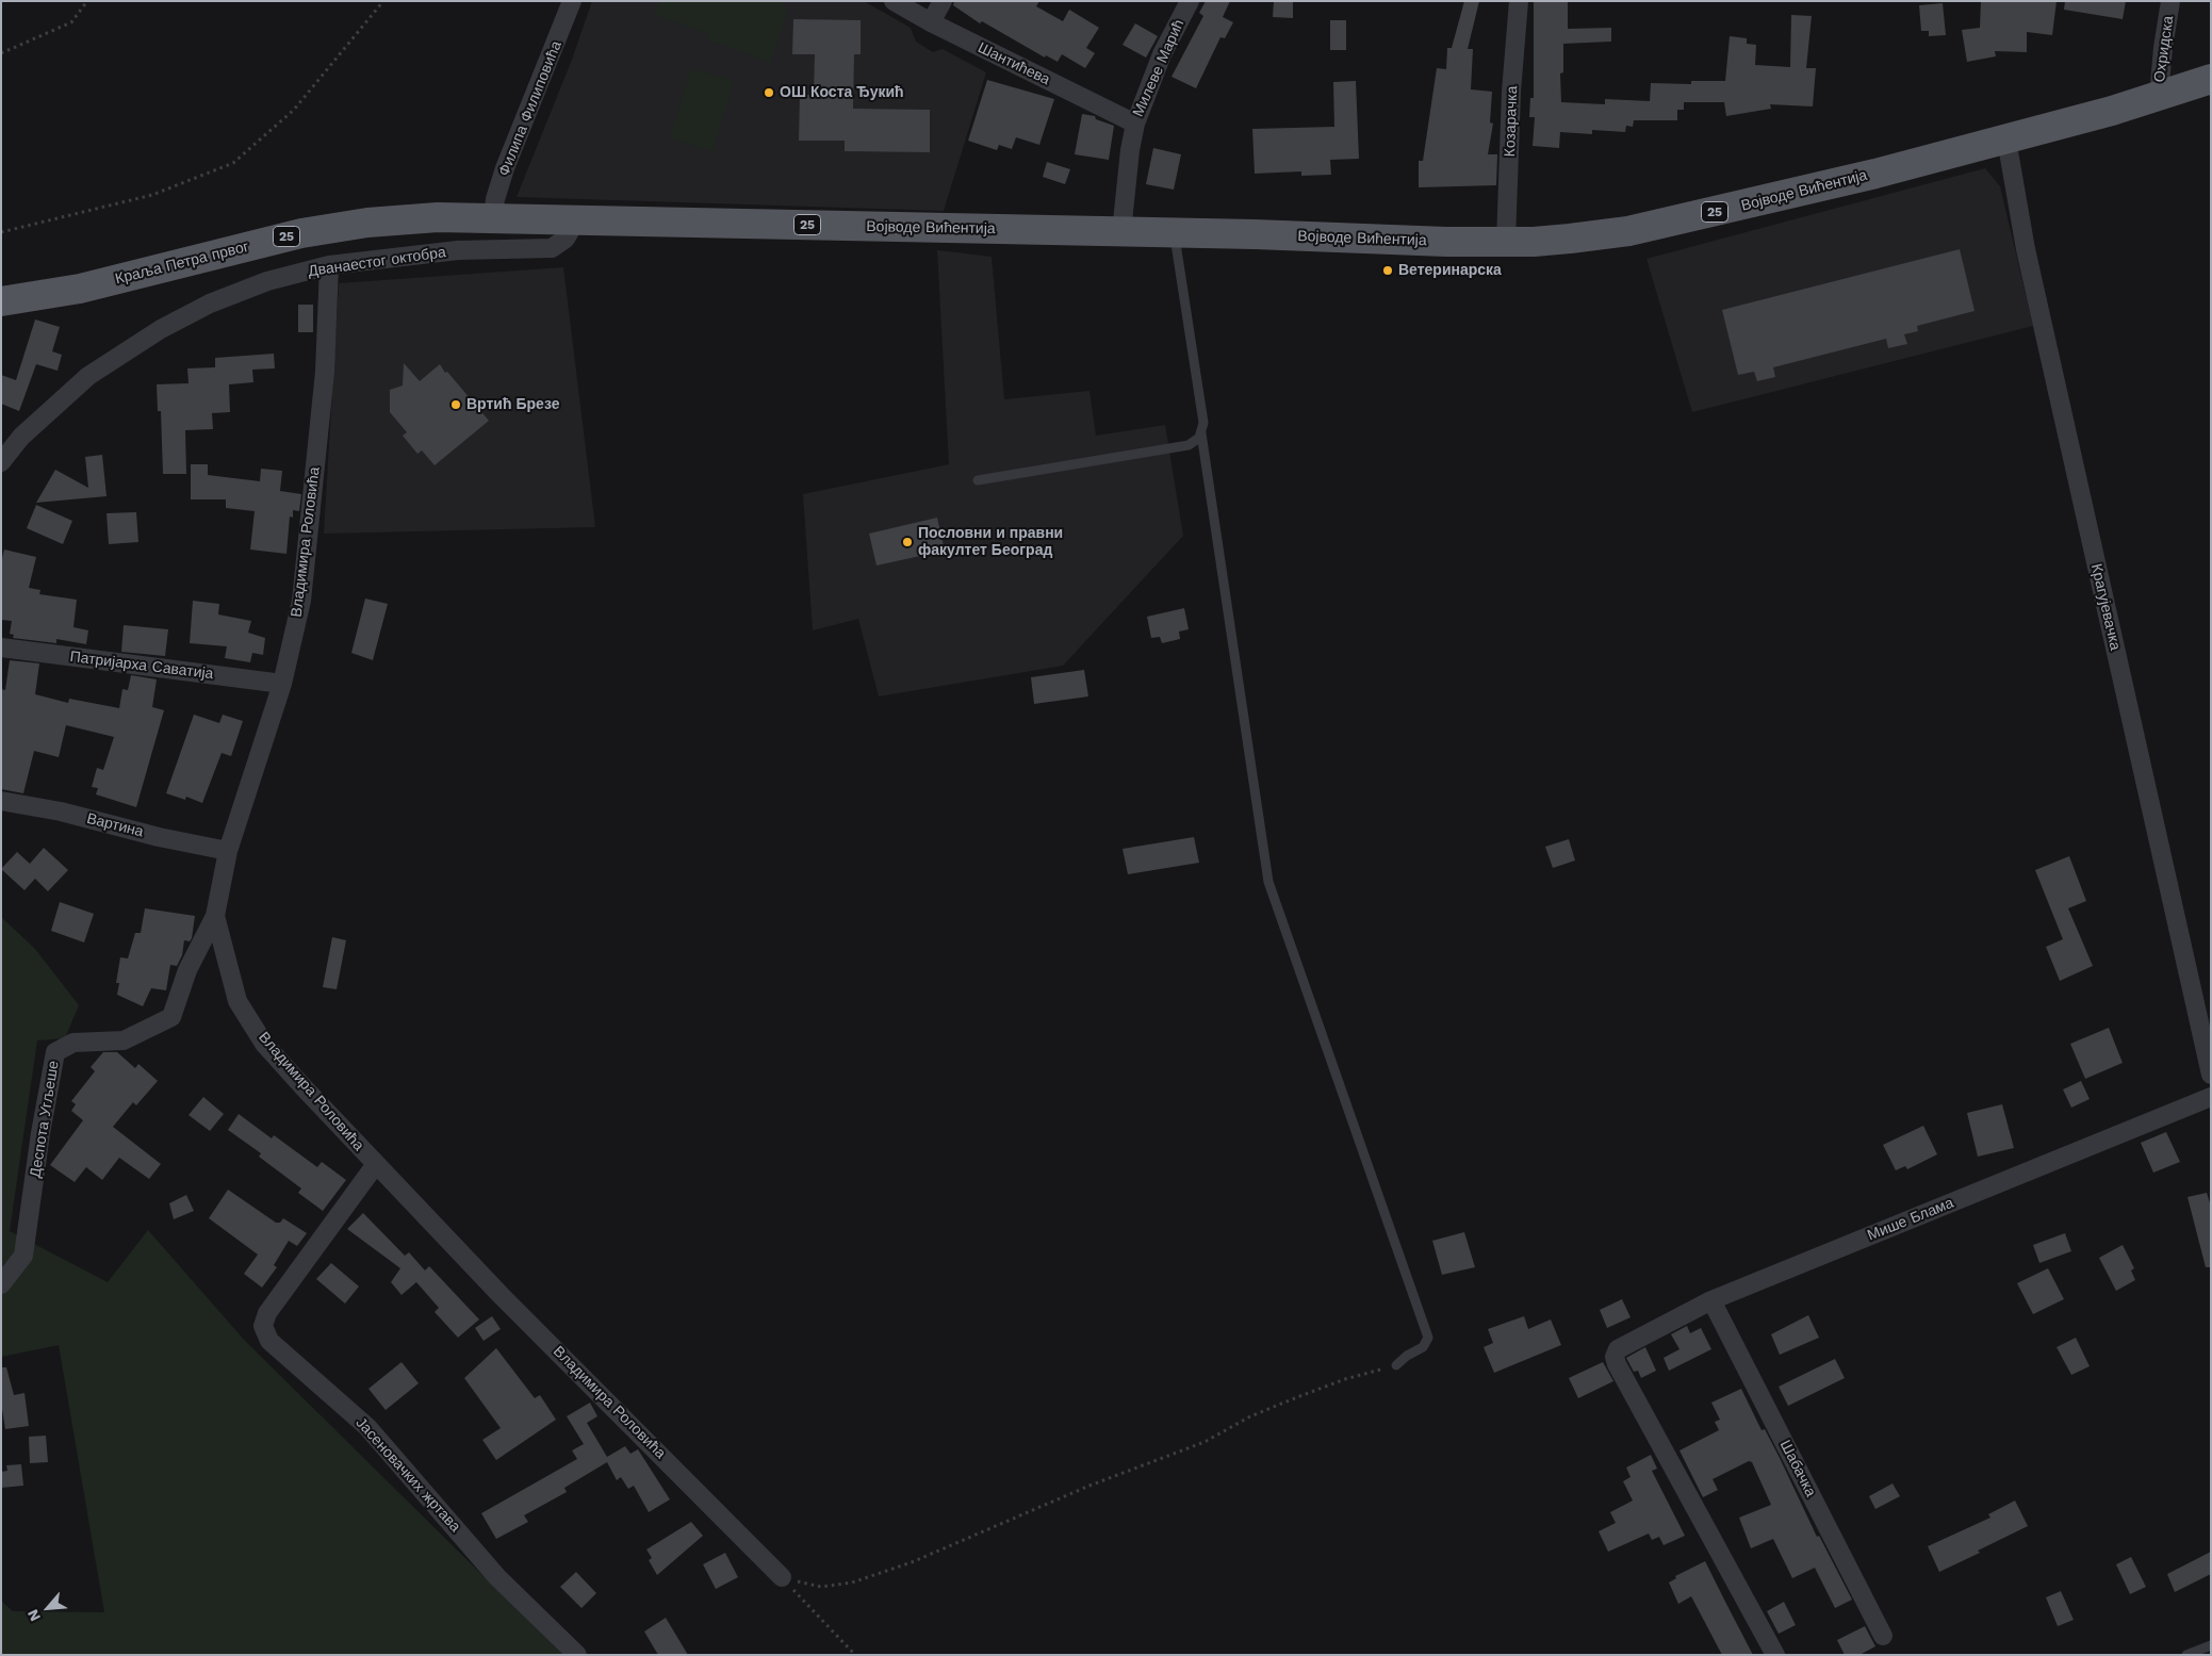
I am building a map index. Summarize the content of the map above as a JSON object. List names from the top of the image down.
{
  "streets": {
    "main road": ["Војводе Вићентија", "25", "Краља Петра првог"],
    "street": [
      "Охридска",
      "Шантићева",
      "Милеве Марић",
      "Филипа Филиповића",
      "Козарачка",
      "Дванаестог октобра",
      "Владимира Роловића",
      "Крагујевачка",
      "Патријарха Саватија",
      "Вартина",
      "Деспота Угљеше",
      "Мише Блама",
      "Шабачка",
      "Јасеновачких жртава"
    ]
  },
  "crossings": [
    ["Охридска", "Војводе Вићентија"],
    ["Шантићева", "Милеве Марић"],
    ["Милеве Марић", "Војводе Вићентија"],
    ["Филипа Филиповића", "Војводе Вићентија"],
    ["Филипа Филиповића", "Краља Петра првог"],
    ["Козарачка", "Војводе Вићентија"],
    ["Војводе Вићентија", "Дванаестог октобра"],
    ["Војводе Вићентија", "Краља Петра првог"],
    ["Војводе Вићентија", "Крагујевачка"],
    ["Дванаестог октобра", "Владимира Роловића"],
    ["Владимира Роловића", "Патријарха Саватија"],
    ["Владимира Роловића", "Вартина"],
    ["Владимира Роловића", "Деспота Угљеше"],
    ["Владимира Роловића", "Јасеновачких жртава"],
    ["Мише Блама", "Шабачка"]
  ],
  "places": [
    "ОШ Коста Ђукић",
    "Ветеринарска",
    "Вртић Брезе",
    "Пословни и правни факултет Београд"
  ],
  "north": "bottom left"
}
